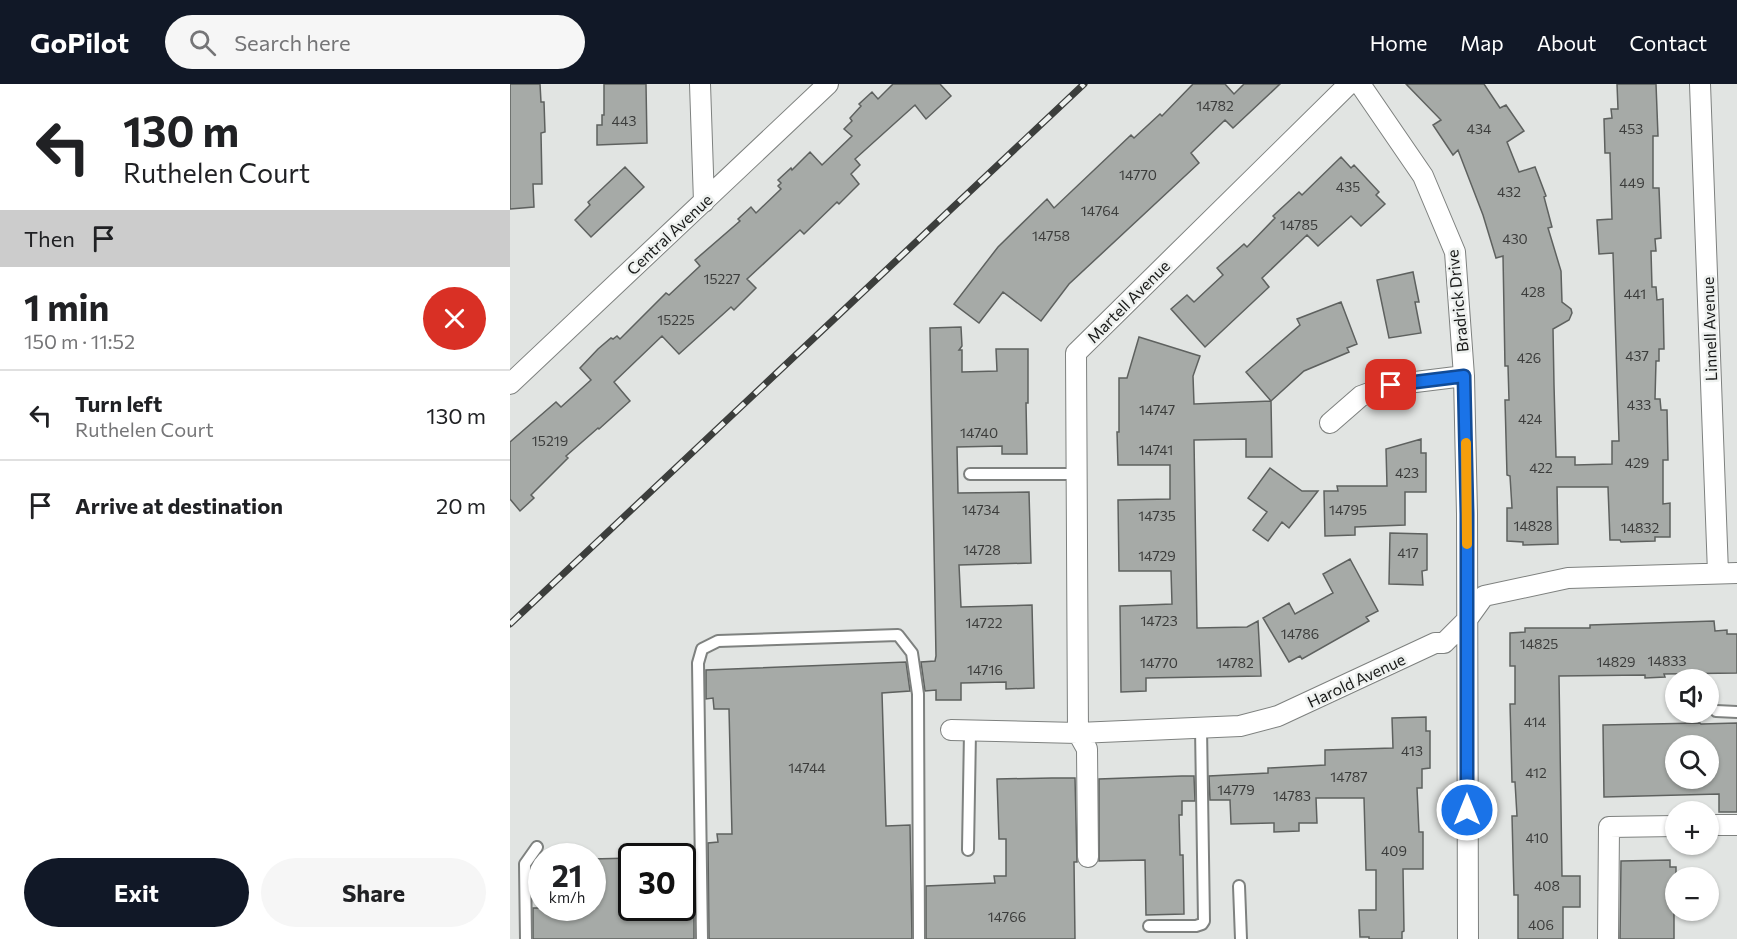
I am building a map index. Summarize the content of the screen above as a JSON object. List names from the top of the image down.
{
  "streets": {
    "street": [
      "Central Avenue",
      "Martell Avenue",
      "Bradrick Drive",
      "Linnell Avenue",
      "Harold Avenue"
    ]
  },
  "crossings": [
    ["Martell Avenue", "Harold Avenue"],
    ["Bradrick Drive", "Harold Avenue"],
    ["Linnell Avenue", "Harold Avenue"]
  ],
  "house_numbers": [
    "14782",
    "443",
    "434",
    "453",
    "14770",
    "449",
    "435",
    "432",
    "14764",
    "14785",
    "14758",
    "430",
    "15227",
    "428",
    "441",
    "15225",
    "437",
    "426",
    "433",
    "14747",
    "424",
    "14740",
    "15219",
    "14741",
    "429",
    "422",
    "423",
    "14734",
    "14795",
    "14735",
    "14828",
    "14832",
    "14728",
    "417",
    "14729",
    "14723",
    "14722",
    "14786",
    "14825",
    "14833",
    "14829",
    "14770",
    "14782",
    "14716",
    "414",
    "413",
    "14744",
    "412",
    "14787",
    "14779",
    "14783",
    "410",
    "409",
    "408",
    "14766",
    "406"
  ],
  "page": {
    "header": "GoPilot",
    "search": "Search here",
    "nav": [
      "Home",
      "Map",
      "About",
      "Contact"
    ],
    "turn": ["130 m", "Ruthelen Court"],
    "then": "Then",
    "heading": ["1 min", "150 m · 11:52"],
    "list": [
      {
        "name": "Turn left",
        "note": "Ruthelen Court",
        "value": "130 m"
      },
      {
        "name": "Arrive at destination",
        "value": "20 m"
      }
    ],
    "map_buttons": ["+", "−"],
    "speed": "21 km/h",
    "limit": "30",
    "buttons": ["Exit", "Share"]
  }
}
